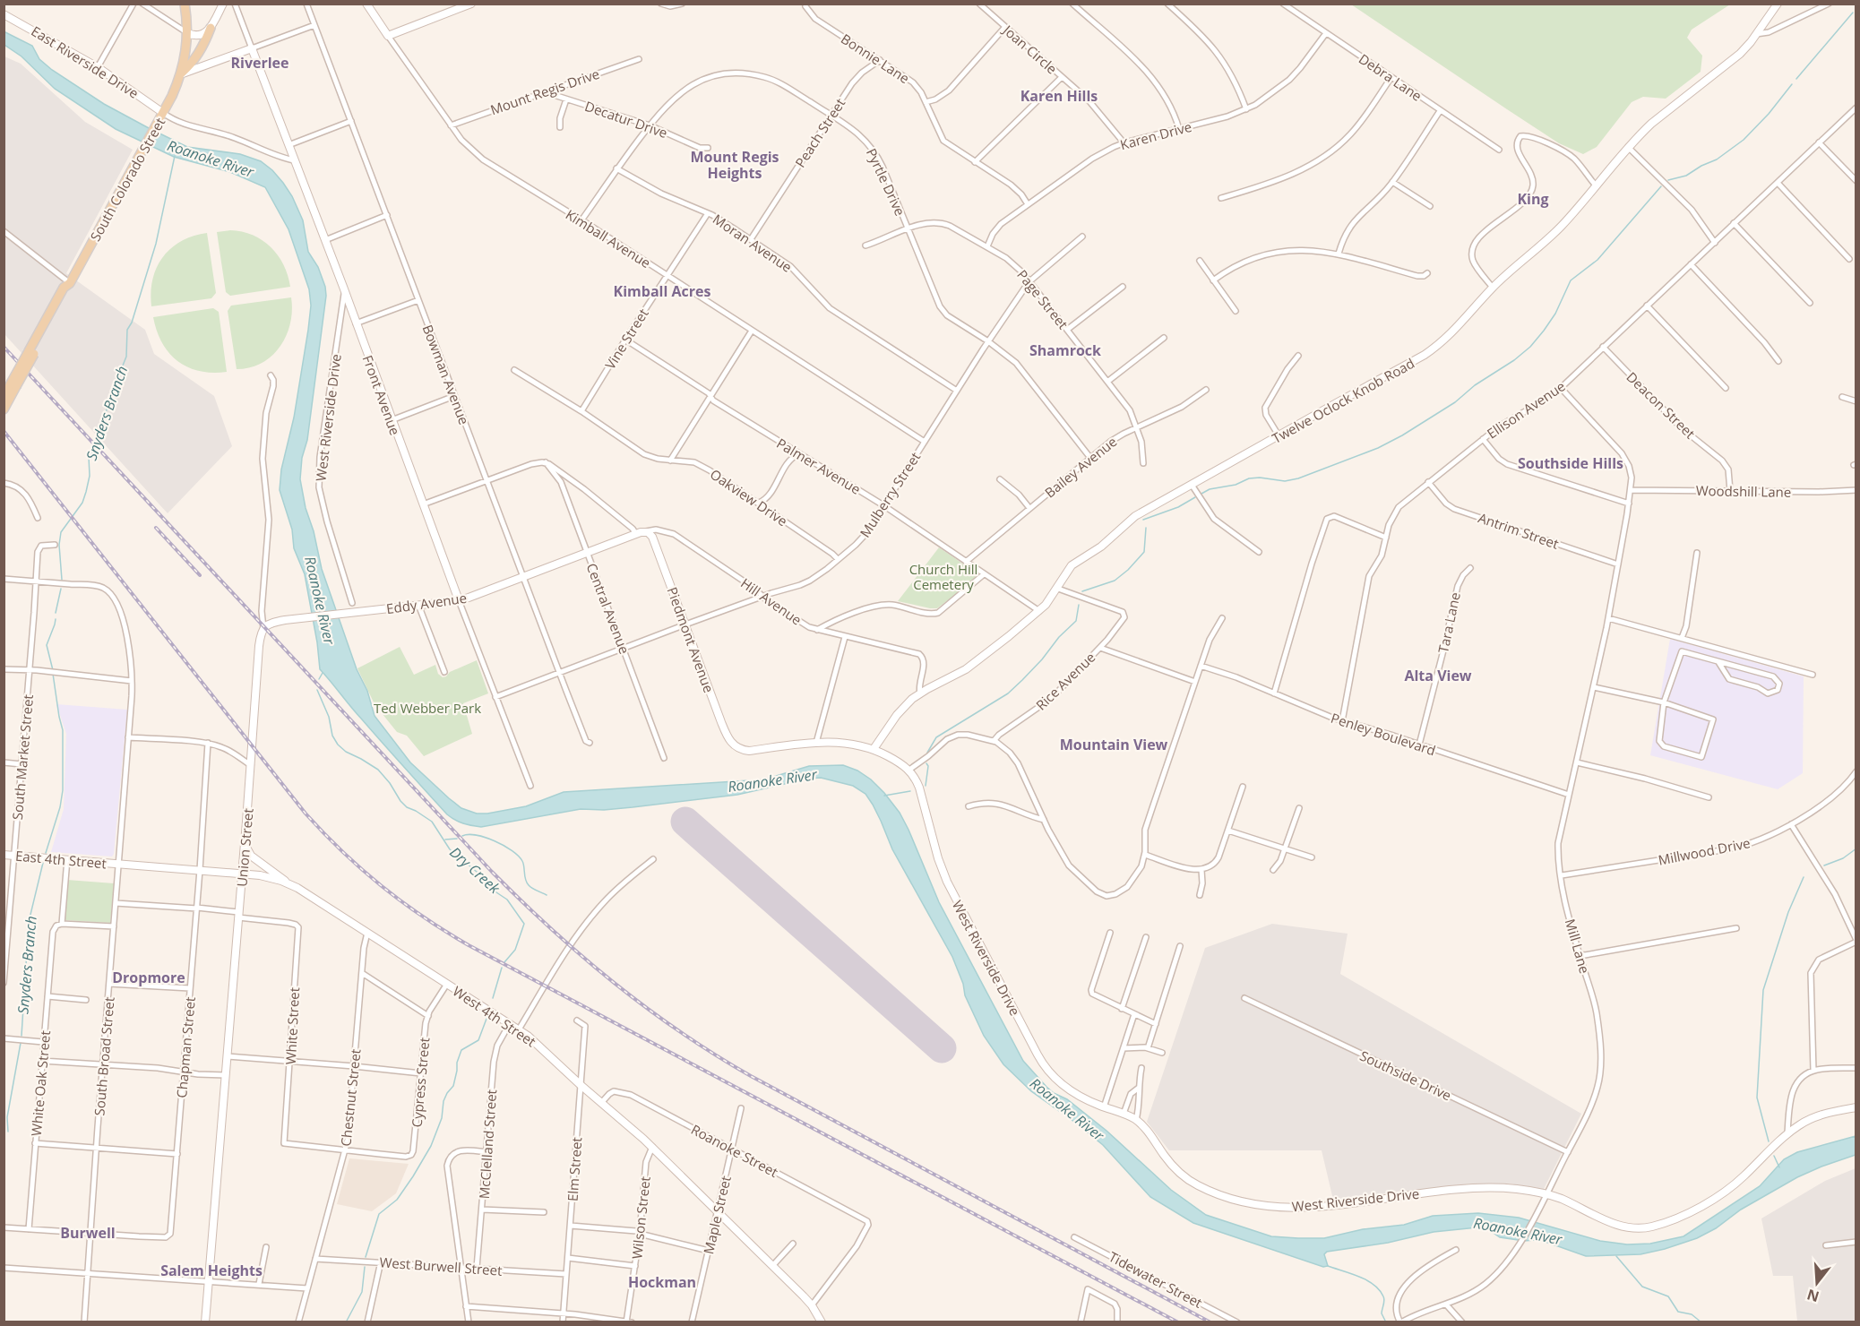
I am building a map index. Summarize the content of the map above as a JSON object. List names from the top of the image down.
{
  "streets": {
    "main road": ["South Colorado Street"],
    "street": [
      "Joan Circle",
      "Bonnie Lane",
      "East Riverside Drive",
      "Debra Lane",
      "Mount Regis Drive",
      "Decatur Drive",
      "Peach Street",
      "Karen Drive",
      "Pyrtle Drive",
      "Kimball Avenue",
      "Moran Avenue",
      "Page Street",
      "Vine Street",
      "Bowman Avenue",
      "Front Avenue",
      "Twelve Oclock Knob Road",
      "Deacon Street",
      "Ellison Avenue",
      "West Riverside Drive",
      "Palmer Avenue",
      "Bailey Avenue",
      "Woodshill Lane",
      "Mulberry Street",
      "Oakview Drive",
      "Antrim Street",
      "Hill Avenue",
      "Eddy Avenue",
      "Central Avenue",
      "Tara Lane",
      "Piedmont Avenue",
      "Rice Avenue",
      "Penley Boulevard",
      "South Market Street",
      "Union Street",
      "Millwood Drive",
      "East 4th Street",
      "Mill Lane",
      "West 4th Street",
      "White Street",
      "Chapman Street",
      "South Broad Street",
      "Southside Drive",
      "Cypress Street",
      "White Oak Street",
      "Chestnut Street",
      "McClelland Street",
      "Roanoke Street",
      "Elm Street",
      "Maple Street",
      "Wilson Street",
      "West Burwell Street",
      "Tidewater Street"
    ]
  },
  "crossings": [
    ["Joan Circle", "Karen Drive"],
    ["Bonnie Lane", "Peach Street"],
    ["Bonnie Lane", "Karen Drive"],
    ["East Riverside Drive", "South Colorado Street"],
    ["Debra Lane", "Karen Drive"],
    ["Mount Regis Drive", "Decatur Drive"],
    ["Mount Regis Drive", "Kimball Avenue"],
    ["Decatur Drive", "Pyrtle Drive"],
    ["Peach Street", "Pyrtle Drive"],
    ["Peach Street", "Moran Avenue"],
    ["Karen Drive", "Page Street"],
    ["Pyrtle Drive", "Kimball Avenue"],
    ["Pyrtle Drive", "Moran Avenue"],
    ["Pyrtle Drive", "Page Street"],
    ["Pyrtle Drive", "Bailey Avenue"],
    ["Pyrtle Drive", "Mulberry Street"],
    ["Kimball Avenue", "Vine Street"],
    ["Kimball Avenue", "Mulberry Street"],
    ["Moran Avenue", "Vine Street"],
    ["Moran Avenue", "Mulberry Street"],
    ["Page Street", "Bailey Avenue"],
    ["Page Street", "Mulberry Street"],
    ["Vine Street", "Palmer Avenue"],
    ["Vine Street", "Oakview Drive"],
    ["Bowman Avenue", "Mulberry Street"],
    ["Bowman Avenue", "Eddy Avenue"],
    ["Front Avenue", "West Riverside Drive"],
    ["Front Avenue", "Mulberry Street"],
    ["Front Avenue", "Eddy Avenue"],
    ["Twelve Oclock Knob Road", "Palmer Avenue"],
    ["Twelve Oclock Knob Road", "Hill Avenue"],
    ["Twelve Oclock Knob Road", "Rice Avenue"],
    ["Deacon Street", "Ellison Avenue"],
    ["Deacon Street", "Woodshill Lane"],
    ["Ellison Avenue", "Antrim Street"],
    ["Ellison Avenue", "Penley Boulevard"],
    ["Ellison Avenue", "Mill Lane"],
    ["West Riverside Drive", "Mill Lane"],
    ["Palmer Avenue", "Bailey Avenue"],
    ["Palmer Avenue", "Mulberry Street"],
    ["Woodshill Lane", "Mill Lane"],
    ["Mulberry Street", "Oakview Drive"],
    ["Mulberry Street", "Hill Avenue"],
    ["Mulberry Street", "Central Avenue"],
    ["Mulberry Street", "Piedmont Avenue"],
    ["Antrim Street", "Mill Lane"],
    ["Hill Avenue", "Eddy Avenue"],
    ["Hill Avenue", "Piedmont Avenue"],
    ["Eddy Avenue", "Central Avenue"],
    ["Eddy Avenue", "Piedmont Avenue"],
    ["Eddy Avenue", "Union Street"],
    ["Tara Lane", "Penley Boulevard"],
    ["Penley Boulevard", "Mill Lane"],
    ["South Market Street", "East 4th Street"],
    ["South Market Street", "South Broad Street"],
    ["Union Street", "West 4th Street"],
    ["Union Street", "White Street"],
    ["Millwood Drive", "Mill Lane"],
    ["East 4th Street", "West 4th Street"],
    ["East 4th Street", "South Broad Street"],
    ["Mill Lane", "Southside Drive"],
    ["West 4th Street", "Chapman Street"],
    ["West 4th Street", "South Broad Street"],
    ["West 4th Street", "Cypress Street"],
    ["West 4th Street", "Chestnut Street"],
    ["West 4th Street", "McClelland Street"],
    ["West 4th Street", "Roanoke Street"],
    ["West 4th Street", "Elm Street"],
    ["West 4th Street", "Maple Street"],
    ["West 4th Street", "Wilson Street"],
    ["White Street", "Cypress Street"],
    ["White Street", "Chestnut Street"],
    ["Chapman Street", "South Broad Street"],
    ["Cypress Street", "Chestnut Street"],
    ["Chestnut Street", "West Burwell Street"],
    ["McClelland Street", "West Burwell Street"],
    ["Roanoke Street", "Maple Street"],
    ["Elm Street", "West Burwell Street"]
  ],
  "districts": [
    "Riverlee",
    "Karen Hills",
    "Mount Regis Heights",
    "King",
    "Kimball Acres",
    "Shamrock",
    "Southside Hills",
    "Alta View",
    "Mountain View",
    "Dropmore",
    "Burwell",
    "Salem Heights",
    "Hockman"
  ],
  "water": ["Roanoke River", "Snyders Branch", "Dry Creek"],
  "parks": ["Church Hill Cemetery", "Ted Webber Park"],
  "north": "bottom"
}
